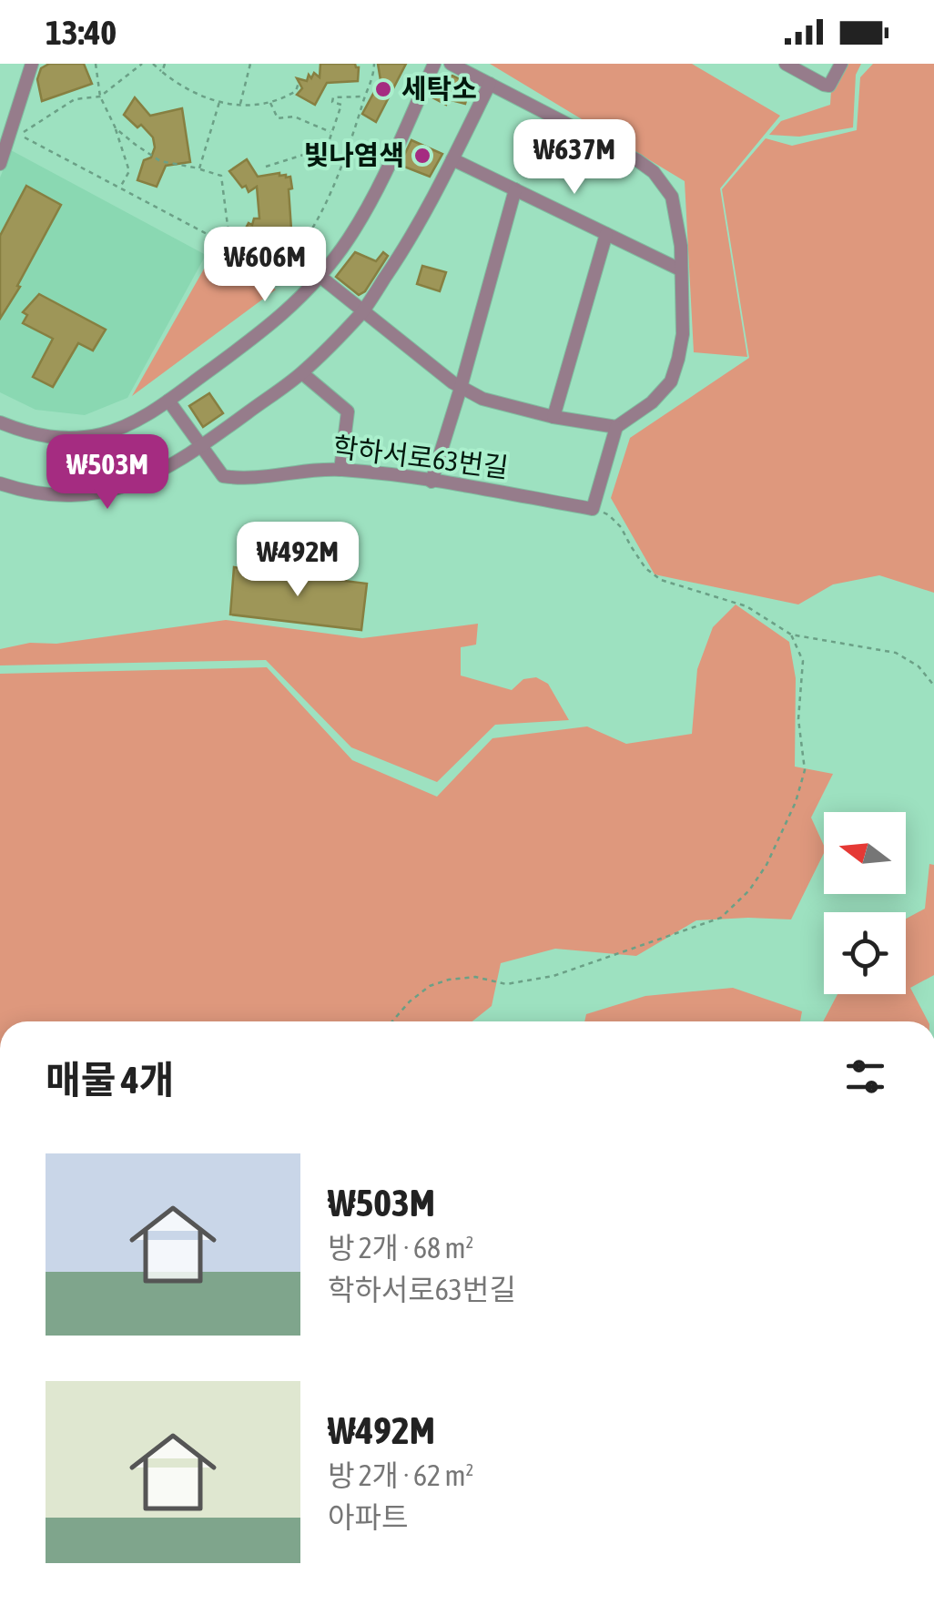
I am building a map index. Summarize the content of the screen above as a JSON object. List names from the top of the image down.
{
  "streets": {
    "street": ["학하서로63번길"]
  },
  "places": ["세탁소", "빛나염색"],
  "north": "left",
  "page": {
    "status": "13:40",
    "price": [
      "₩637M",
      "₩606M",
      "₩503M",
      "₩492M"
    ],
    "heading": "매물 4개",
    "list": [
      {
        "name": "₩503M",
        "note": "방 2개 · 68 m² · 학하서로63번길"
      },
      {
        "name": "₩492M",
        "note": "방 2개 · 62 m² · 아파트"
      }
    ]
  }
}
